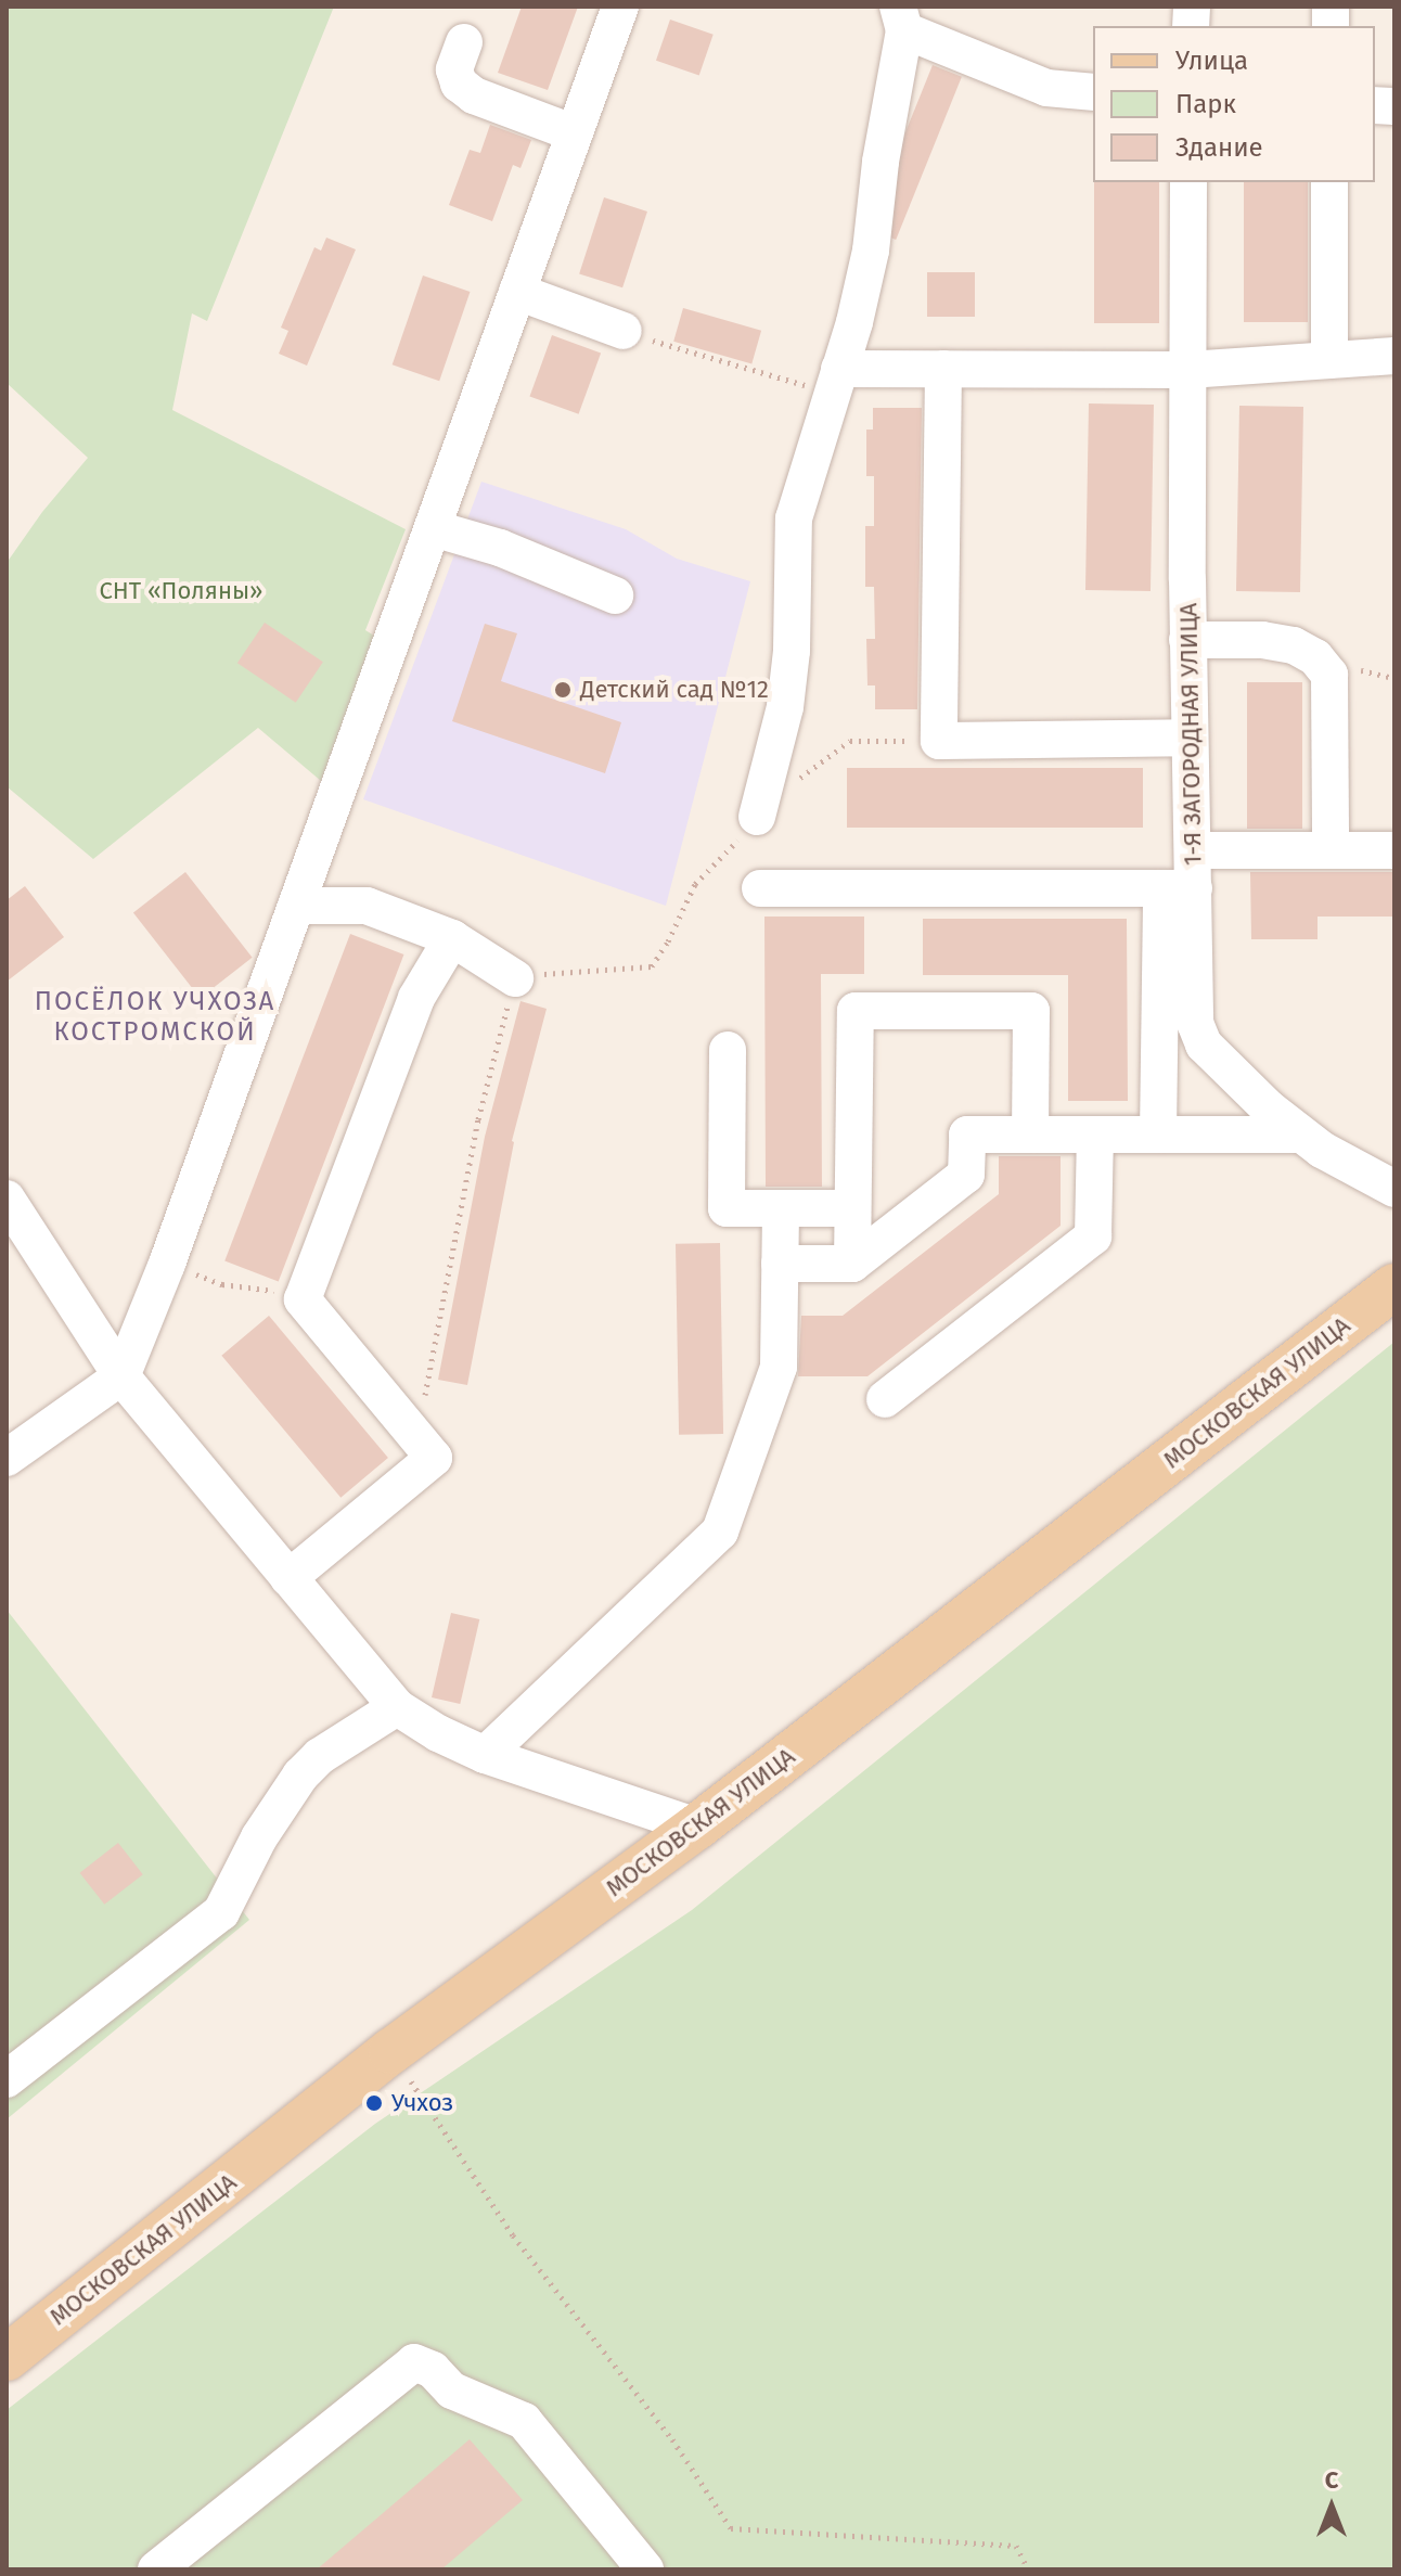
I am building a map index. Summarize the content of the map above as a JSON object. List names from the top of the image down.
{
  "streets": {
    "main road": ["МОСКОВСКАЯ УЛИЦА"],
    "street": ["1-Я ЗАГОРОДНАЯ УЛИЦА"]
  },
  "districts": ["ПОСЁЛОК УЧХОЗА КОСТРОМСКОЙ"],
  "parks": ["СНТ «Поляны»"],
  "places": ["Детский сад №12", "Учхоз"],
  "legend": ["Улица", "Парк", "Здание"],
  "north": "top"
}
